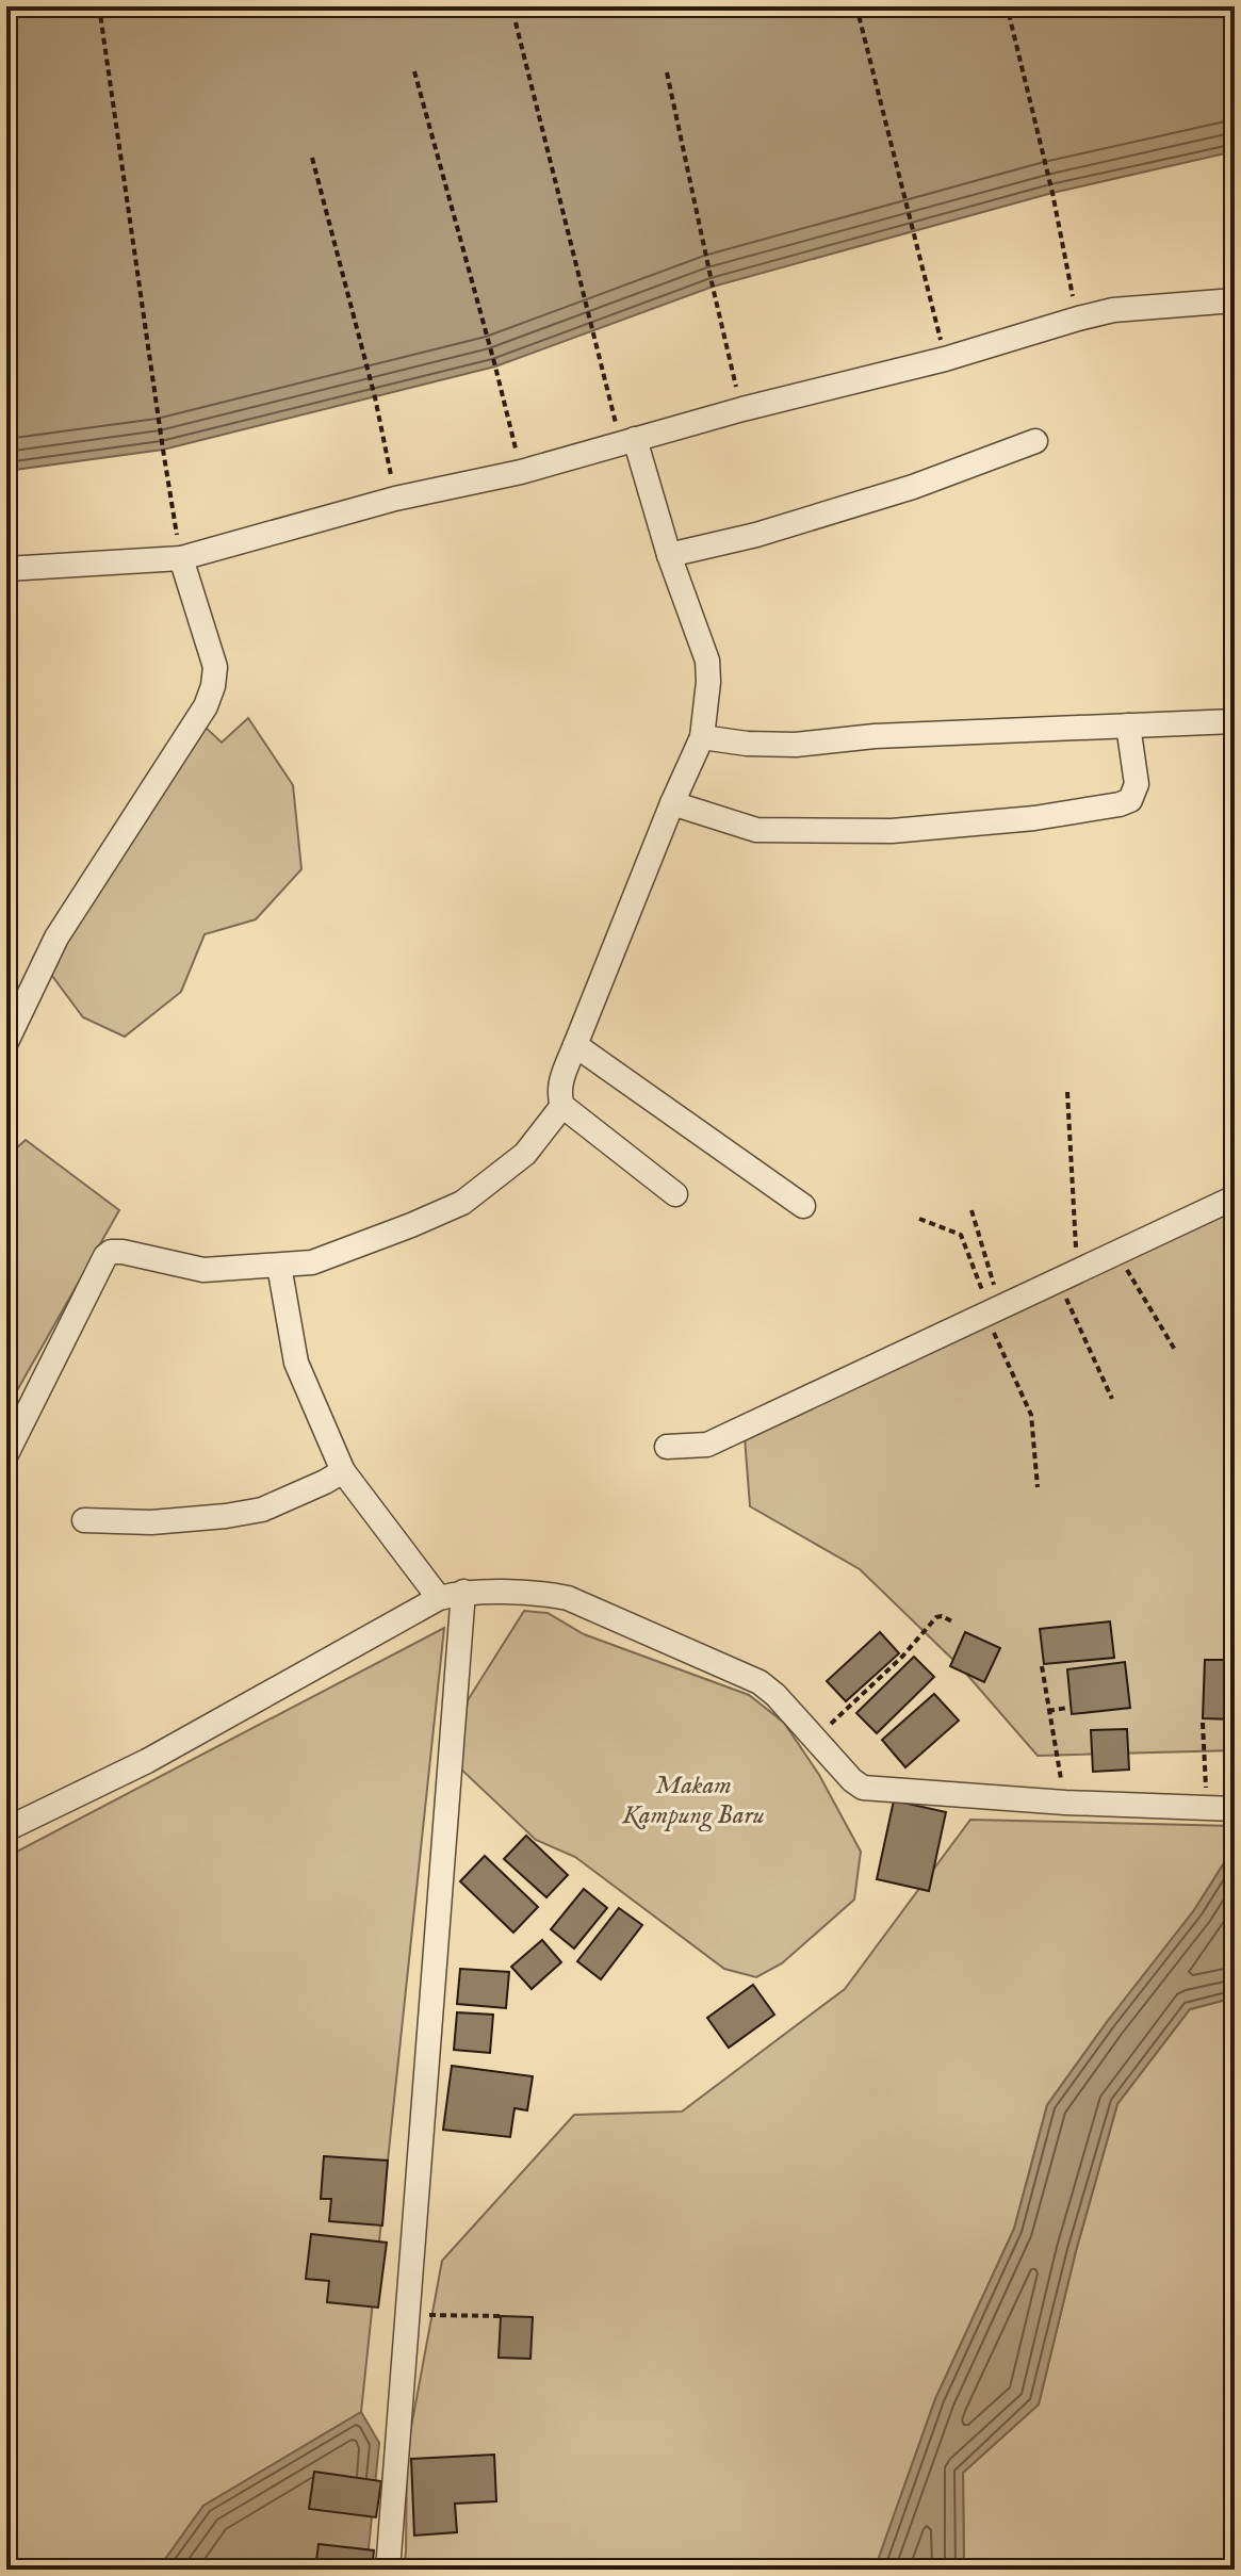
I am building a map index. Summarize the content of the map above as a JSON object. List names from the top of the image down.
{
  "parks": ["Makam Kampung Baru"]
}
